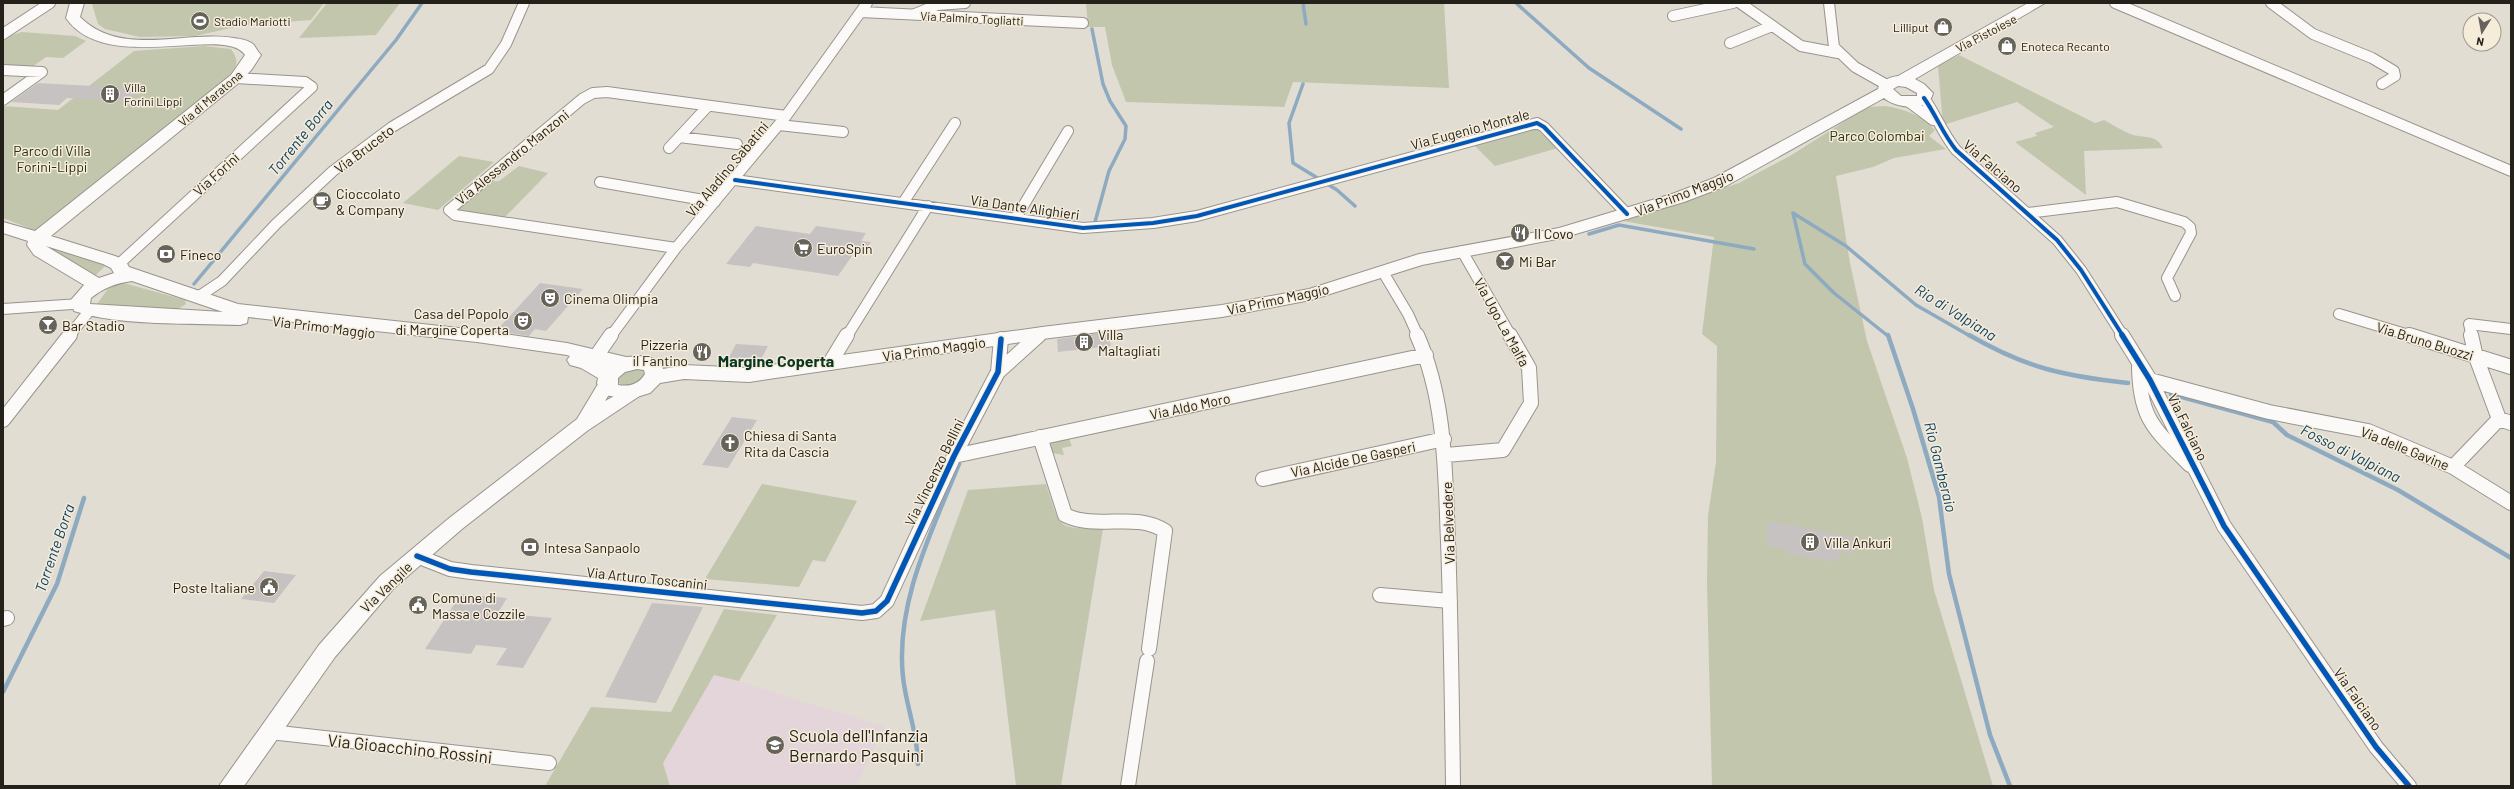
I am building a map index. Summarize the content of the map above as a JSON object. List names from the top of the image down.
{
  "streets": {
    "main road": ["Via Pistoiese", "Via di Maratona", "Via Primo Maggio"],
    "street": [
      "Via Palmiro Togliatti",
      "Via Eugenio Montale",
      "Via Bruceto",
      "Via Alessandro Manzoni",
      "Via Falciano",
      "Via Aladino Sabatini",
      "Via Forini",
      "Via Dante Alighieri",
      "Via Ugo La Malfa",
      "Via Bruno Buozzi",
      "Via Aldo Moro",
      "Via delle Gavine",
      "Via Alcide De Gasperi",
      "Via Vincenzo Bellini",
      "Via Belvedere",
      "Via Arturo Toscanini",
      "Via Vangile",
      "Via Gioacchino Rossini"
    ]
  },
  "crossings": [
    ["Via Palmiro Togliatti", "Via Aladino Sabatini"],
    ["Via Pistoiese", "Via Falciano"],
    ["Via Pistoiese", "Via Primo Maggio"],
    ["Via di Maratona", "Via Forini"],
    ["Via di Maratona", "Via Primo Maggio"],
    ["Via Eugenio Montale", "Via Primo Maggio"],
    ["Via Eugenio Montale", "Via Dante Alighieri"],
    ["Via Bruceto", "Via Primo Maggio"],
    ["Via Alessandro Manzoni", "Via Aladino Sabatini"],
    ["Via Falciano", "Via delle Gavine"],
    ["Via Aladino Sabatini", "Via Primo Maggio"],
    ["Via Aladino Sabatini", "Via Dante Alighieri"],
    ["Via Forini", "Via Primo Maggio"],
    ["Via Primo Maggio", "Via Ugo La Malfa"],
    ["Via Primo Maggio", "Via Vincenzo Bellini"],
    ["Via Primo Maggio", "Via Belvedere"],
    ["Via Ugo La Malfa", "Via Belvedere"],
    ["Via Aldo Moro", "Via Vincenzo Bellini"],
    ["Via Aldo Moro", "Via Belvedere"],
    ["Via Alcide De Gasperi", "Via Belvedere"],
    ["Via Vincenzo Bellini", "Via Arturo Toscanini"],
    ["Via Arturo Toscanini", "Via Vangile"],
    ["Via Vangile", "Via Gioacchino Rossini"]
  ],
  "districts": ["Margine Coperta"],
  "water": [
    "Torrente Borra",
    "Rio di Valpiana",
    "Fosso di Valpiana",
    "Rio Gamberaio"
  ],
  "parks": ["Parco Colombai", "Parco di Villa Forini-Lippi"],
  "places": {
    "sports": ["Stadio Mariotti"],
    "shop": ["Lilliput", "Enoteca Recanto"],
    "building": ["Villa Forini Lippi", "Villa Maltagliati", "Villa Ankuri"],
    "cafe": ["Cioccolato & Company"],
    "restaurant": ["Il Covo", "Pizzeria il Fantino"],
    "supermarket": ["EuroSpin"],
    "bank": ["Fineco", "Intesa Sanpaolo"],
    "bar": ["Mi Bar", "Bar Stadio"],
    "theatre": ["Cinema Olimpia", "Casa del Popolo di Margine Coperta"],
    "church": ["Chiesa di Santa Rita da Cascia"],
    "public building": ["Poste Italiane", "Comune di Massa e Cozzile"],
    "school or university": ["Scuola dell'Infanzia Bernardo Pasquini"]
  },
  "north": "bottom"
}
